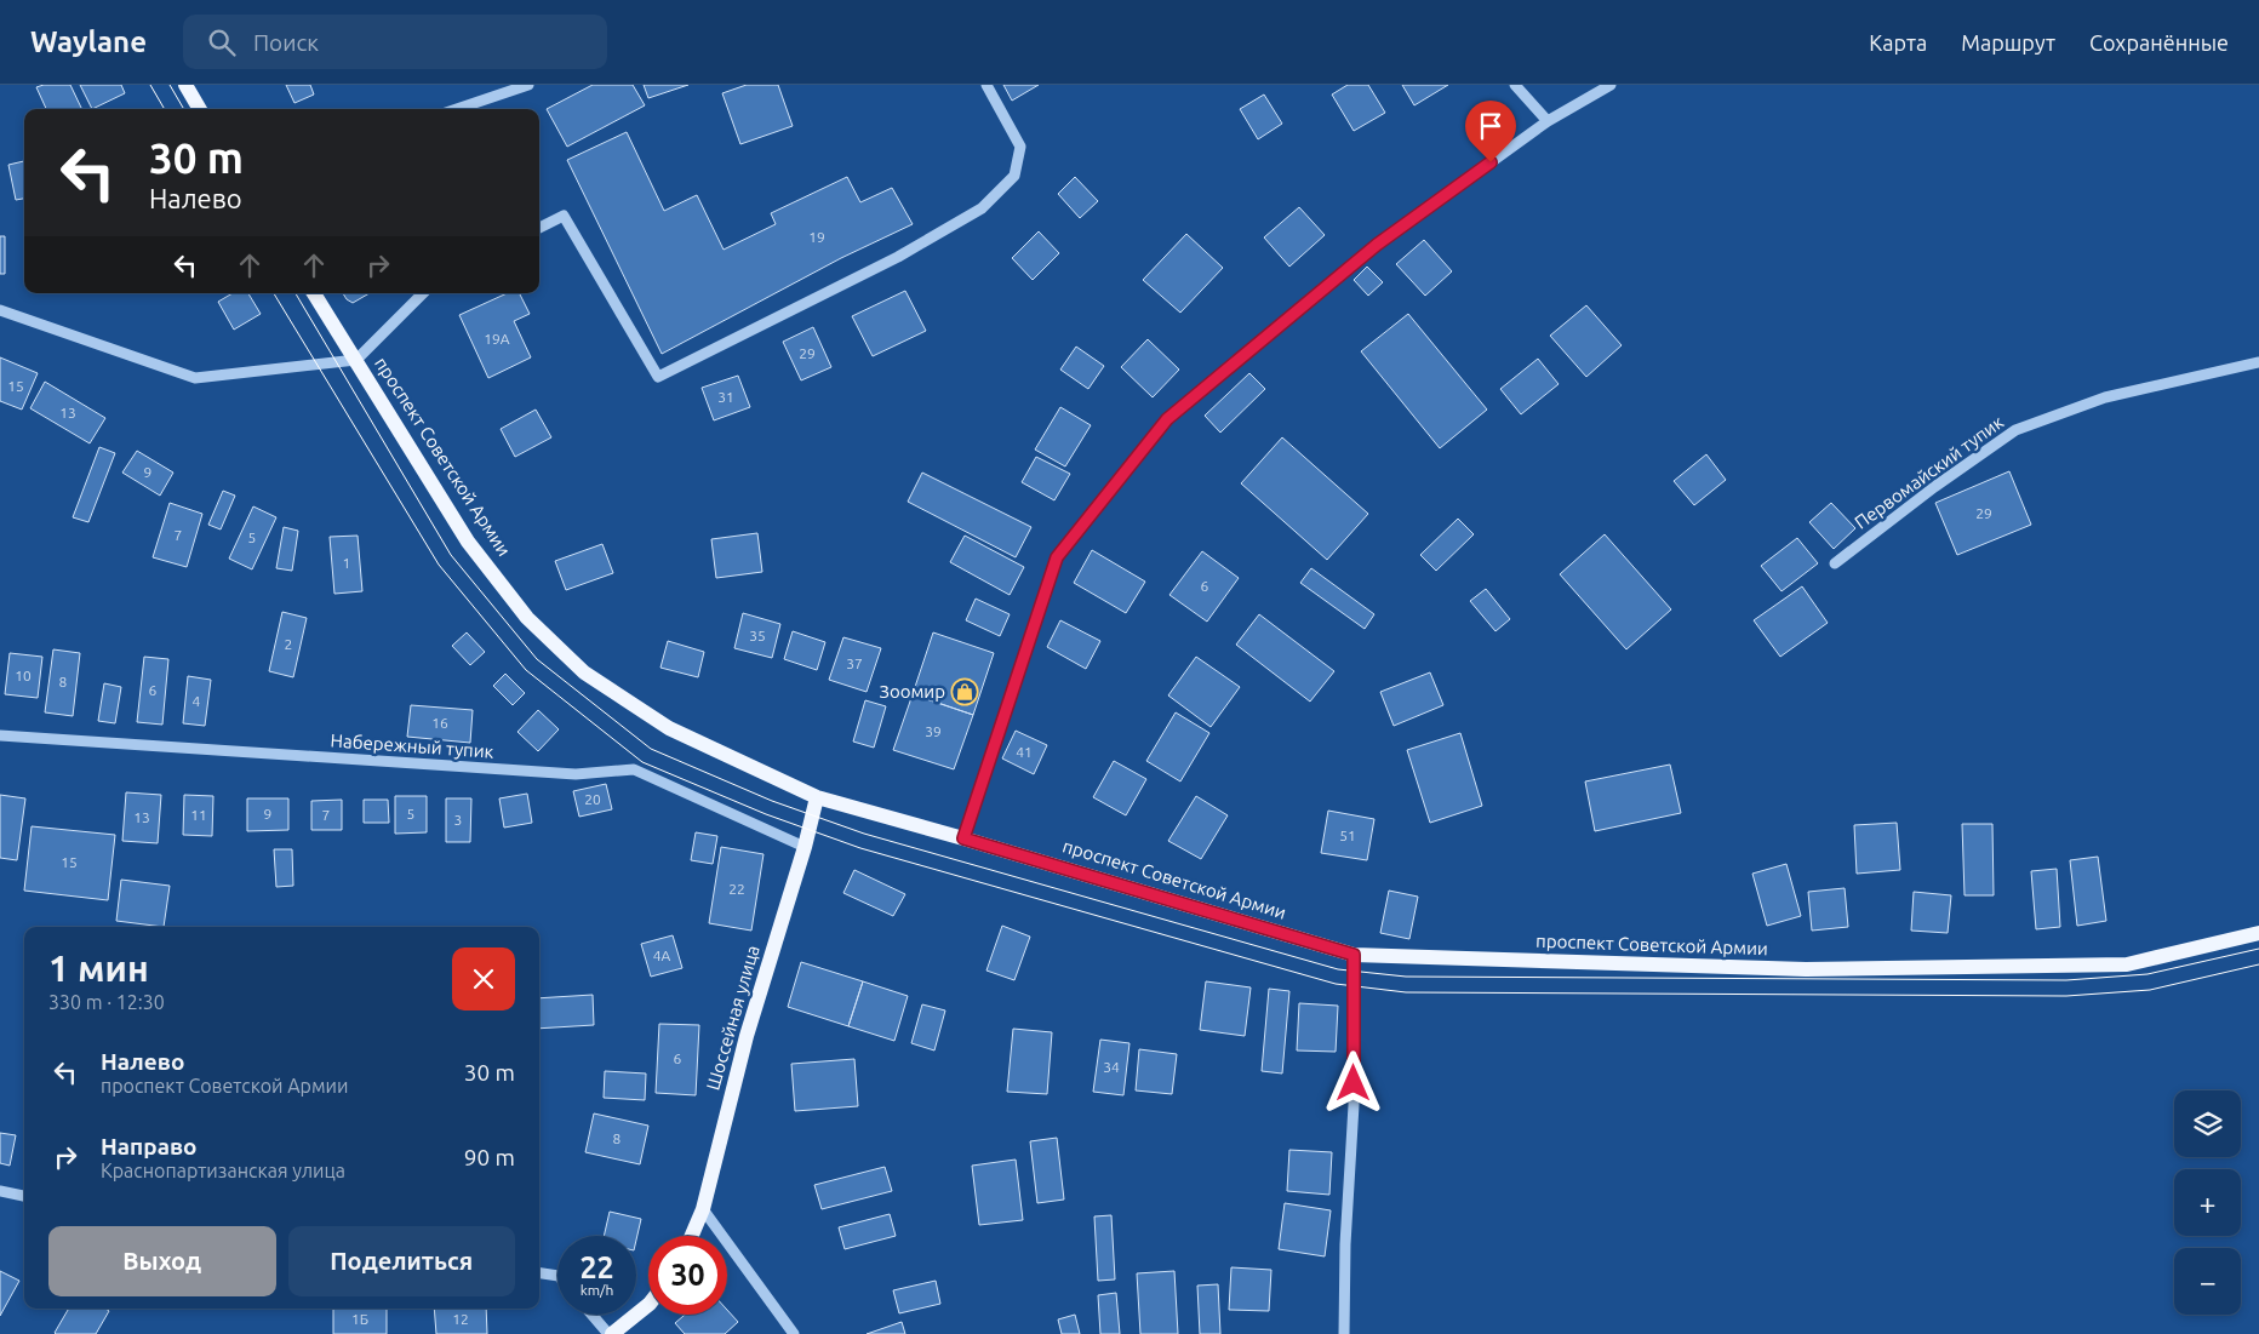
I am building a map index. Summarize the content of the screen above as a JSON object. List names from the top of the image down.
{
  "streets": {
    "main road": ["проспект Советской Армии", "Шоссейная улица"],
    "street": ["Первомайский тупик", "Набережный тупик"]
  },
  "crossings": [
    ["проспект Советской Армии", "Шоссейная улица"],
    ["Набережный тупик", "Шоссейная улица"]
  ],
  "places": {
    "shop": ["Зоомир"]
  },
  "house_numbers": [
    "19",
    "19А",
    "29",
    "15",
    "31",
    "13",
    "9",
    "29",
    "7",
    "5",
    "1",
    "6",
    "35",
    "2",
    "37",
    "10",
    "8",
    "6",
    "4",
    "16",
    "39",
    "41",
    "20",
    "9",
    "5",
    "11",
    "7",
    "13",
    "3",
    "51",
    "15",
    "22",
    "4А",
    "6",
    "34",
    "8",
    "1Б",
    "12"
  ],
  "page": {
    "header": "Waylane",
    "search": "Поиск",
    "nav": ["Карта", "Маршрут", "Сохранённые"],
    "turn": ["30 m", "Налево"],
    "heading": ["1 мин", "330 m · 12:30"],
    "list": [
      {
        "name": "Налево",
        "note": "проспект Советской Армии",
        "value": "30 m"
      },
      {
        "name": "Направо",
        "note": "Краснопартизанская улица",
        "value": "90 m"
      }
    ],
    "map_buttons": ["+", "−"],
    "buttons": ["Выход", "Поделиться"],
    "speed": "22 km/h",
    "limit": "30"
  }
}
